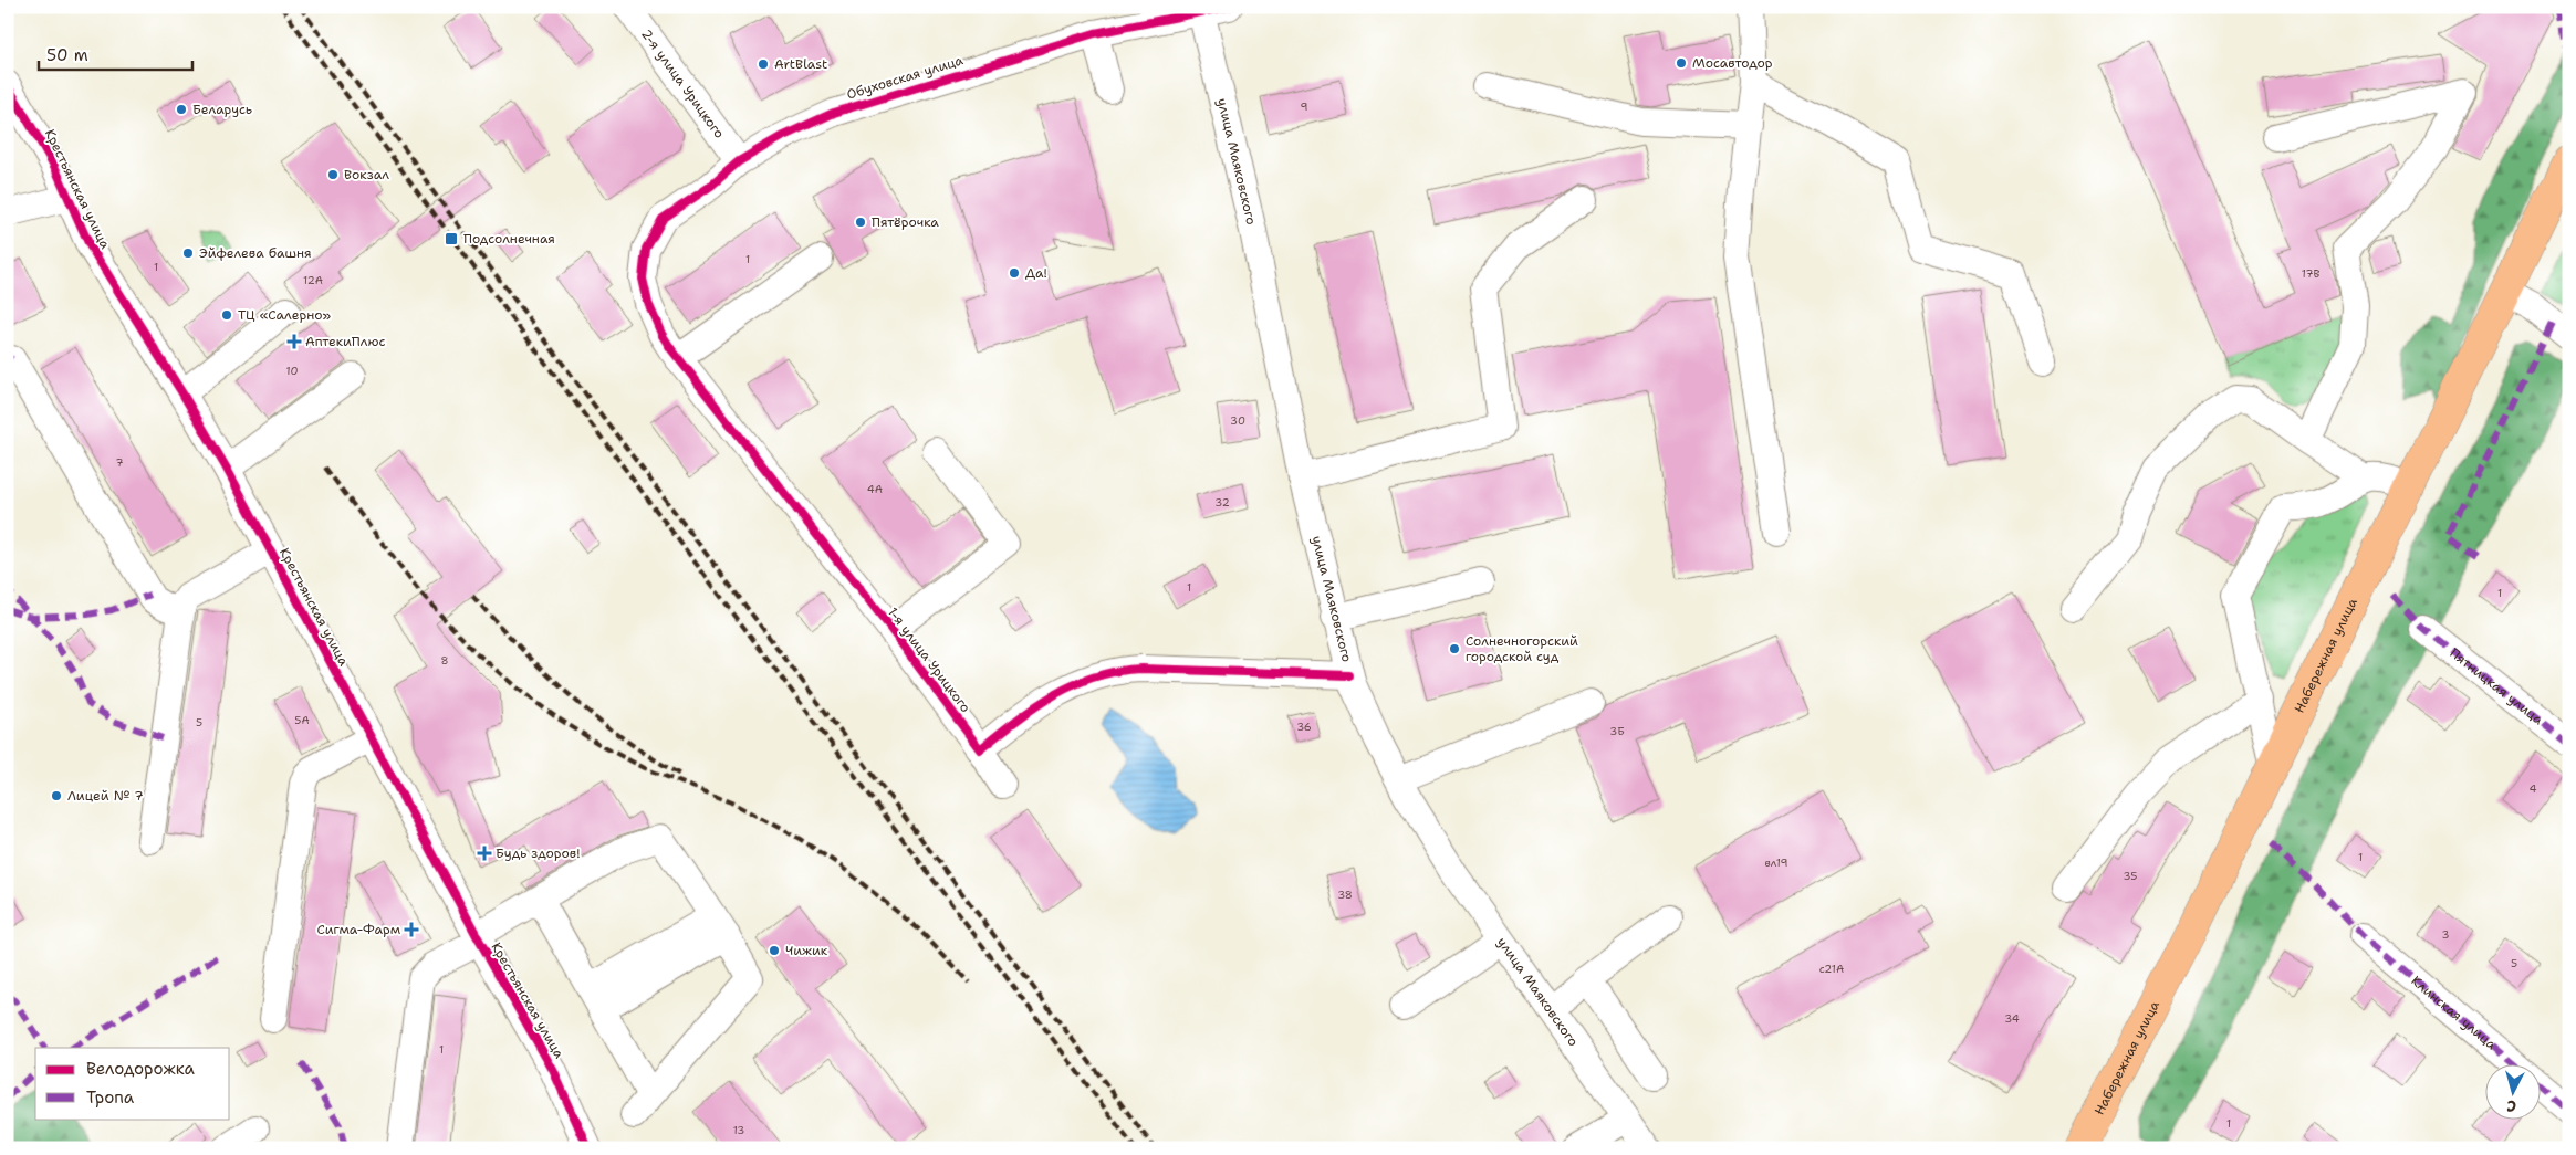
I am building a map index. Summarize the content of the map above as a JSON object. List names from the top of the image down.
{
  "streets": {
    "main road": ["Набережная улица"],
    "street": [
      "Обуховская улица",
      "2-я улица Урицкого",
      "улица Маяковского",
      "Крестьянская улица",
      "1-я улица Урицкого",
      "Пятницкая улица",
      "Клинская улица"
    ]
  },
  "crossings": [
    ["Обуховская улица", "2-я улица Урицкого"],
    ["Обуховская улица", "улица Маяковского"],
    ["Обуховская улица", "1-я улица Урицкого"]
  ],
  "places": {
    "other": [
      "Мосавтодор",
      "ArtBlast",
      "Беларусь",
      "Вокзал",
      "Пятёрочка",
      "Эйфелева башня",
      "Да!",
      "ТЦ «Салерно»",
      "Солнечногорский городской суд",
      "Лицей № 7",
      "Чижик"
    ],
    "transit": ["Подсолнечная"],
    "health": ["АптекиПлюс", "Будь здоров!", "Сигма-Фарм"]
  },
  "house_numbers": [
    "9",
    "1",
    "1",
    "17В",
    "12А",
    "10",
    "30",
    "7",
    "4А",
    "32",
    "1",
    "1",
    "8",
    "5А",
    "5",
    "36",
    "3Б",
    "4",
    "1",
    "вл19",
    "35",
    "38",
    "3",
    "5",
    "с21А",
    "34",
    "1",
    "1",
    "13"
  ],
  "legend": ["Велодорожка", "Тропа"],
  "scale_bar": "50 m",
  "north": "bottom"
}
